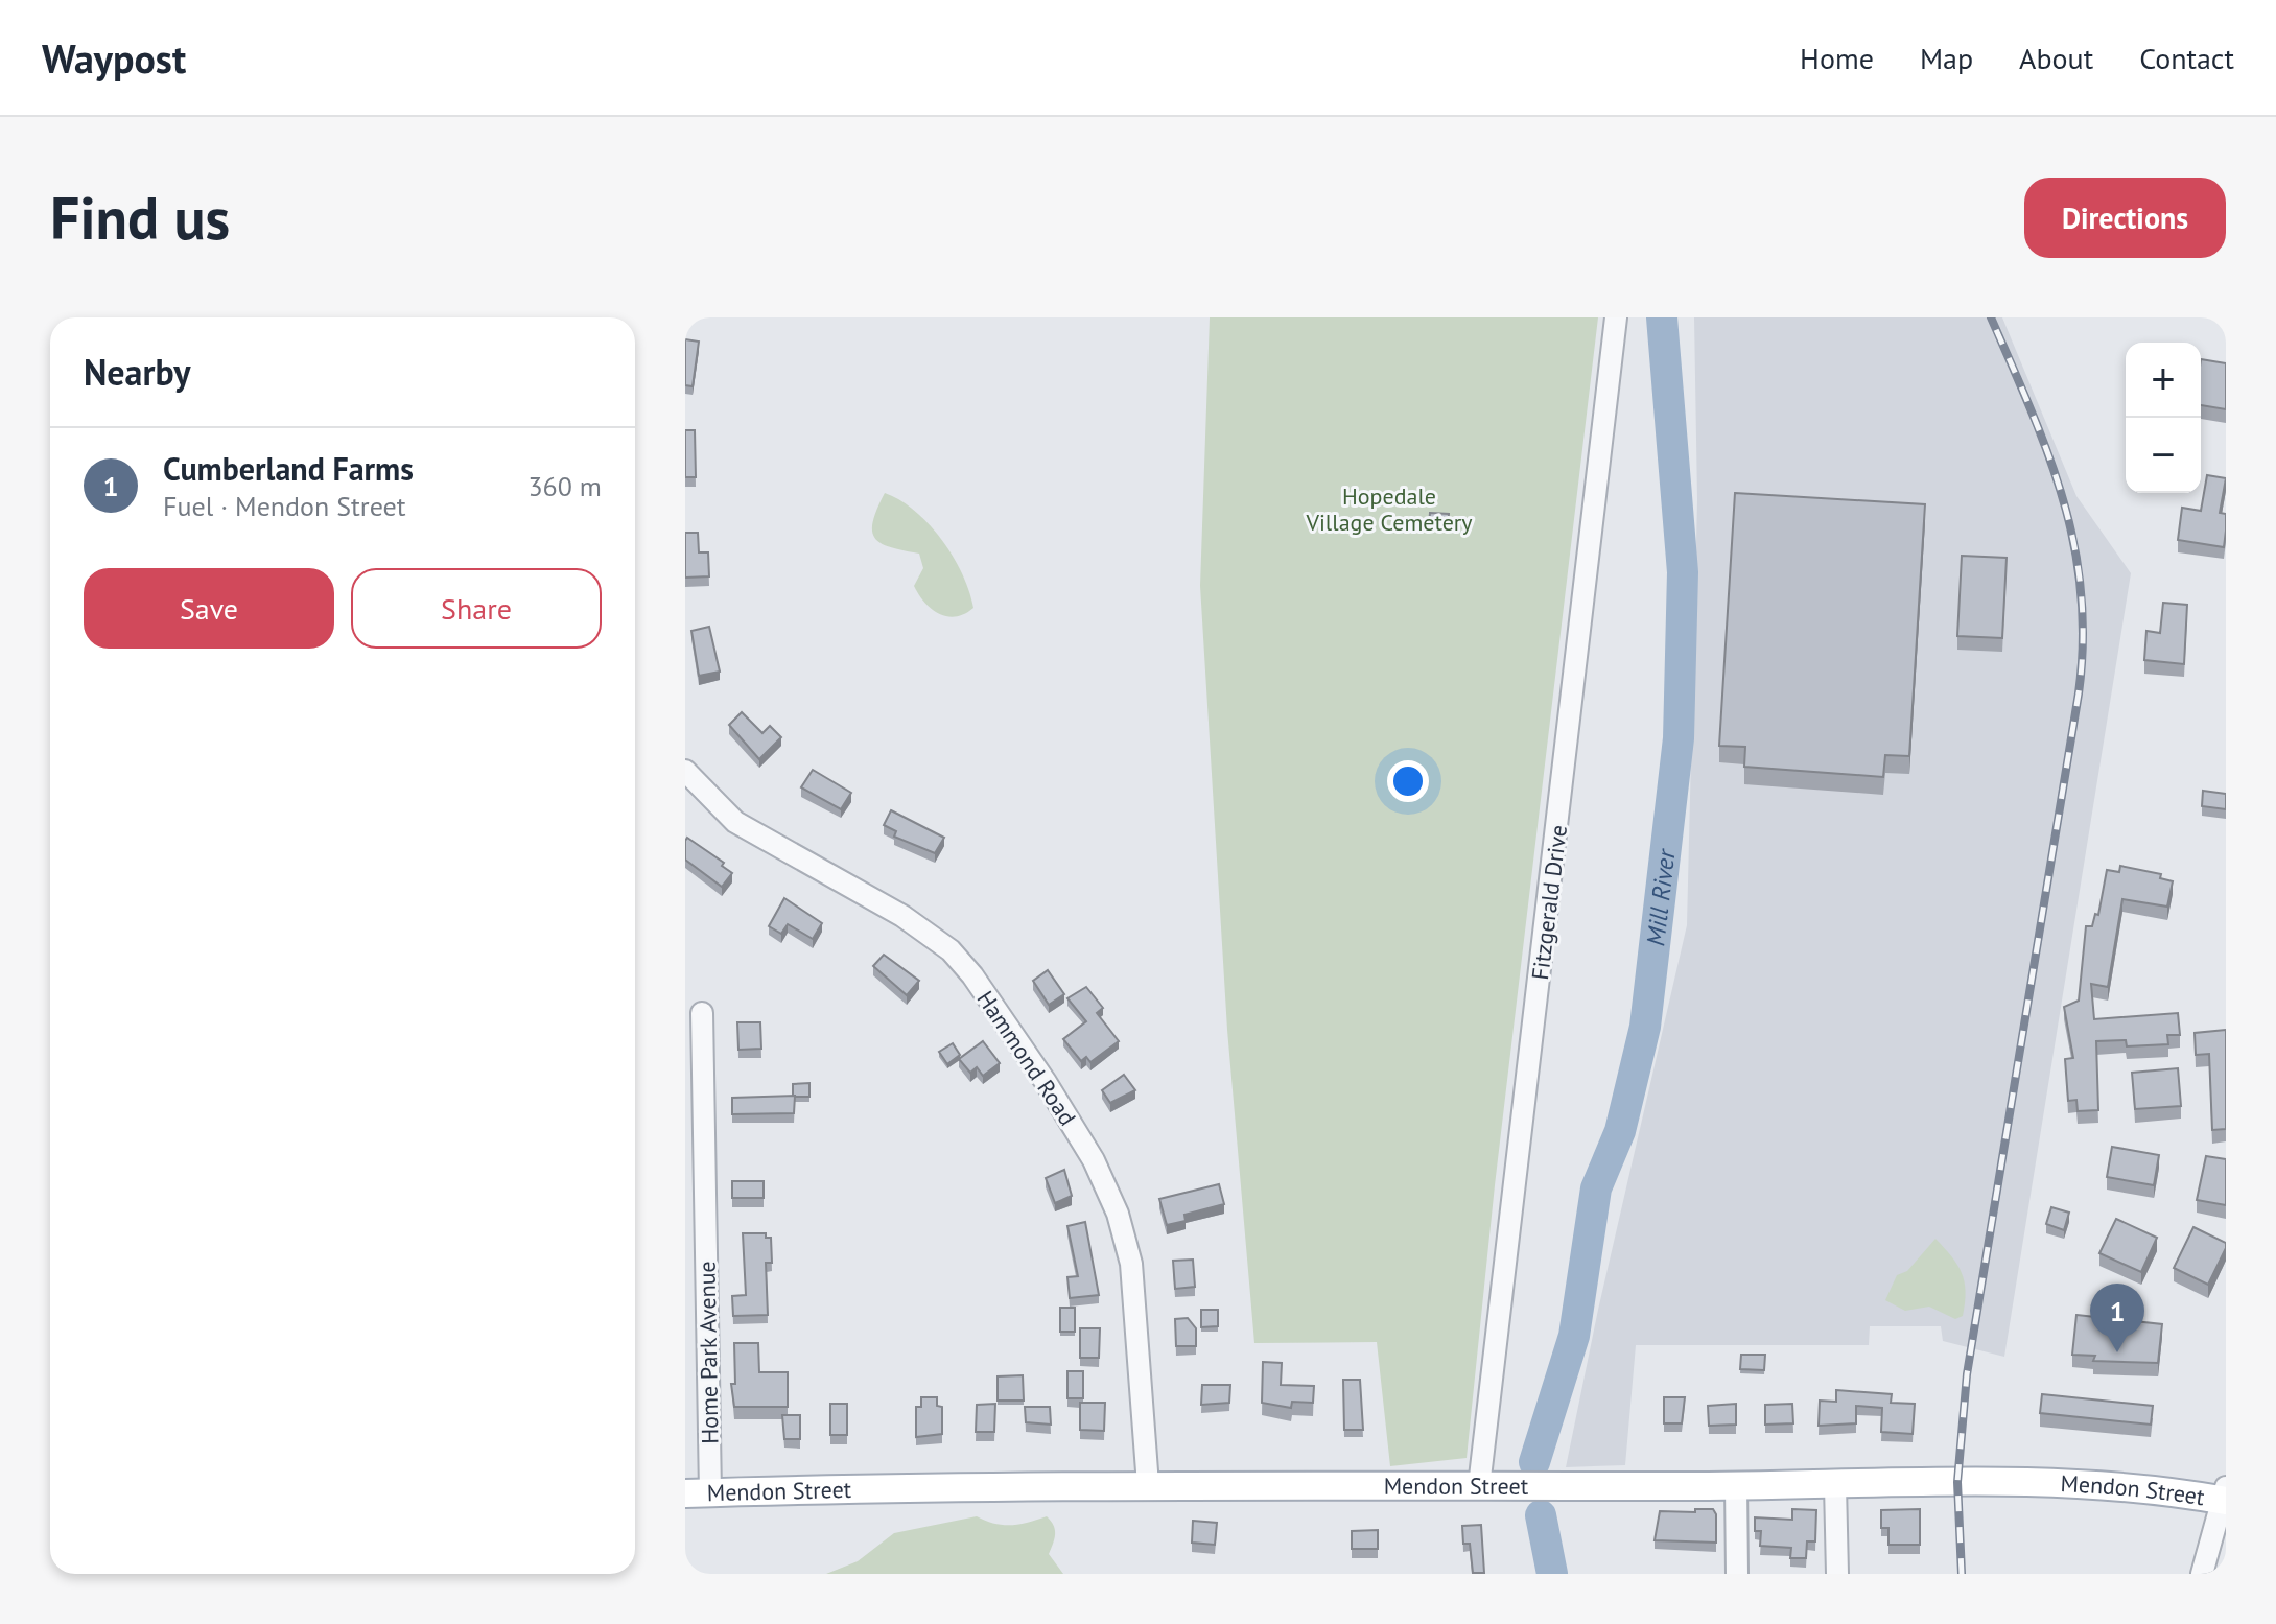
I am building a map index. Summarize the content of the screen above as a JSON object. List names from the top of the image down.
{
  "streets": {
    "main road": ["Mendon Street"],
    "street": ["Fitzgerald Drive", "Hammond Road", "Home Park Avenue"]
  },
  "crossings": [
    ["Fitzgerald Drive", "Mendon Street"],
    ["Hammond Road", "Mendon Street"],
    ["Home Park Avenue", "Mendon Street"]
  ],
  "water": ["Mill River"],
  "parks": ["Hopedale Village Cemetery"],
  "page": {
    "header": "Waypost",
    "nav": [
      "Home",
      "Map",
      "About",
      "Contact"
    ],
    "buttons": [
      "Directions",
      ["Save", "Share"]
    ],
    "title": "Find us",
    "heading": "Nearby",
    "map_buttons": ["+", "−"],
    "list": [
      {
        "mark": "1",
        "name": "Cumberland Farms",
        "note": "Fuel · Mendon Street",
        "value": "360 m"
      }
    ],
    "pins": "1"
  }
}
